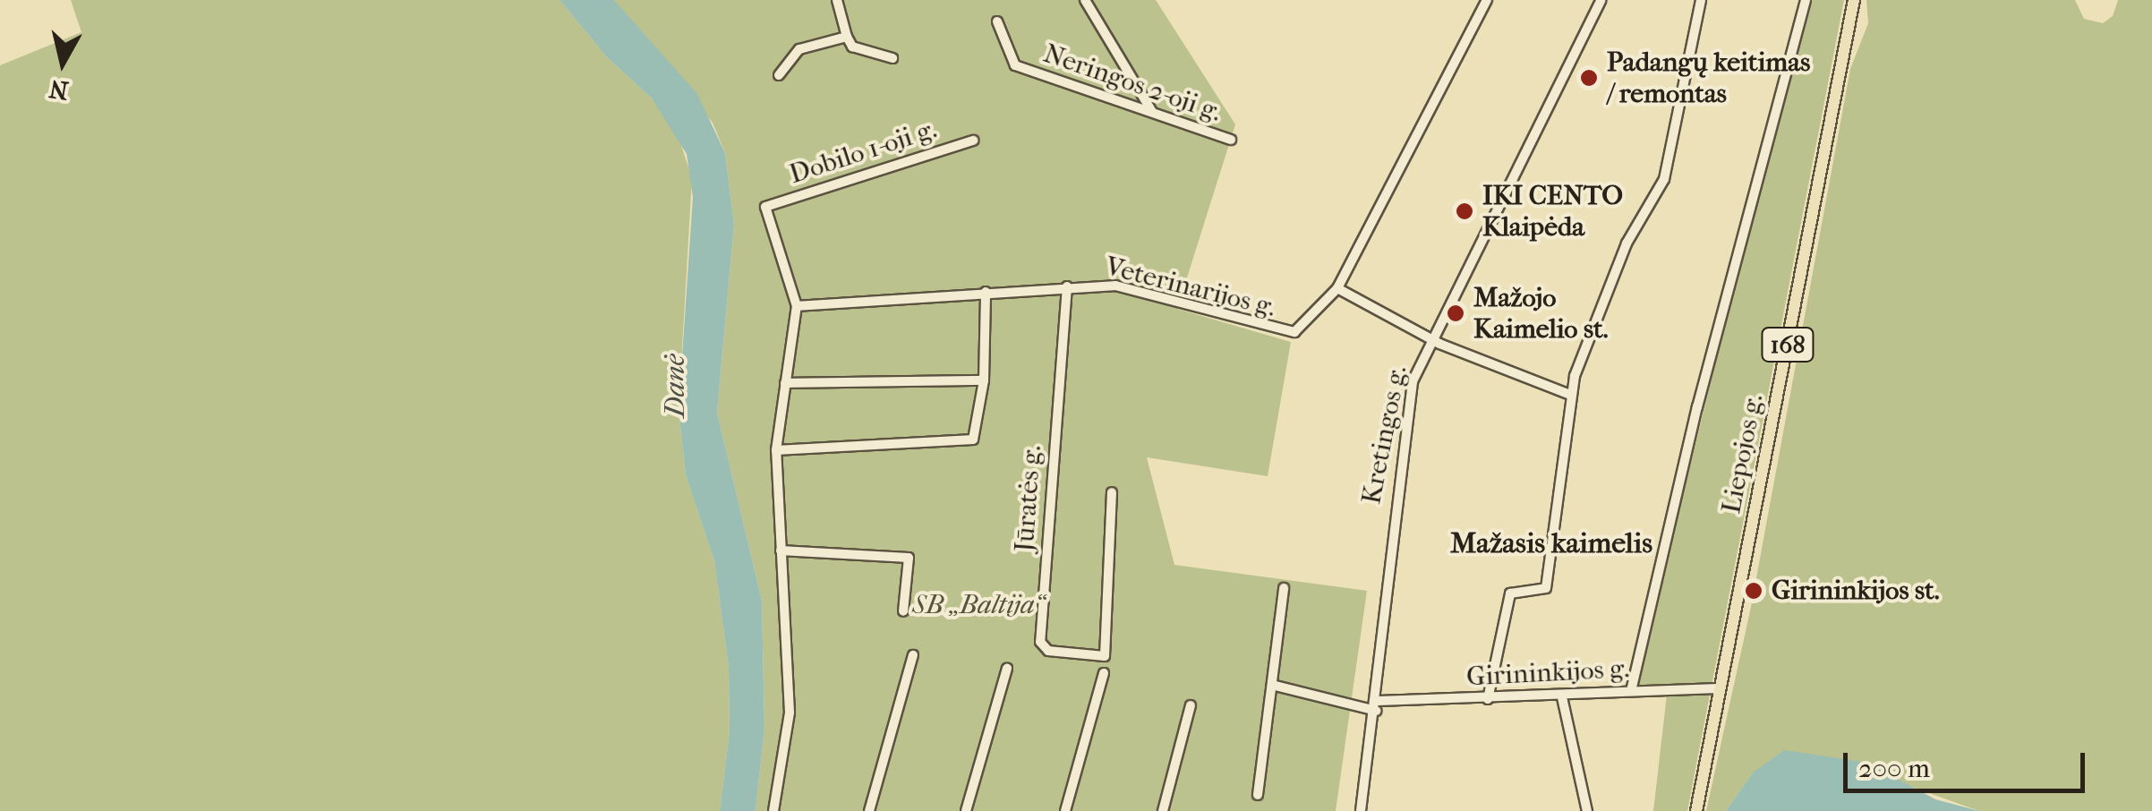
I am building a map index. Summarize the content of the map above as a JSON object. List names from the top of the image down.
{
  "streets": {
    "main road": ["168", "Liepojos g."],
    "street": [
      "Neringos 2-oji g.",
      "Dobilo 1-oji g.",
      "Veterinarijos g.",
      "Kretingos g.",
      "Jūratės g.",
      "Girininkijos g."
    ]
  },
  "crossings": [
    ["Dobilo 1-oji g.", "Veterinarijos g."],
    ["Veterinarijos g.", "Jūratės g."],
    ["Kretingos g.", "Girininkijos g."],
    ["Liepojos g.", "Girininkijos g."]
  ],
  "districts": ["Mažasis kaimelis"],
  "water": ["Danė"],
  "parks": ["SB „Baltija“"],
  "places": [
    "Padangų keitimas / remontas",
    "IKI CENTO Klaipėda",
    "Mažojo Kaimelio st.",
    "Girininkijos st."
  ],
  "scale_bar": "200 m",
  "north": "bottom"
}
